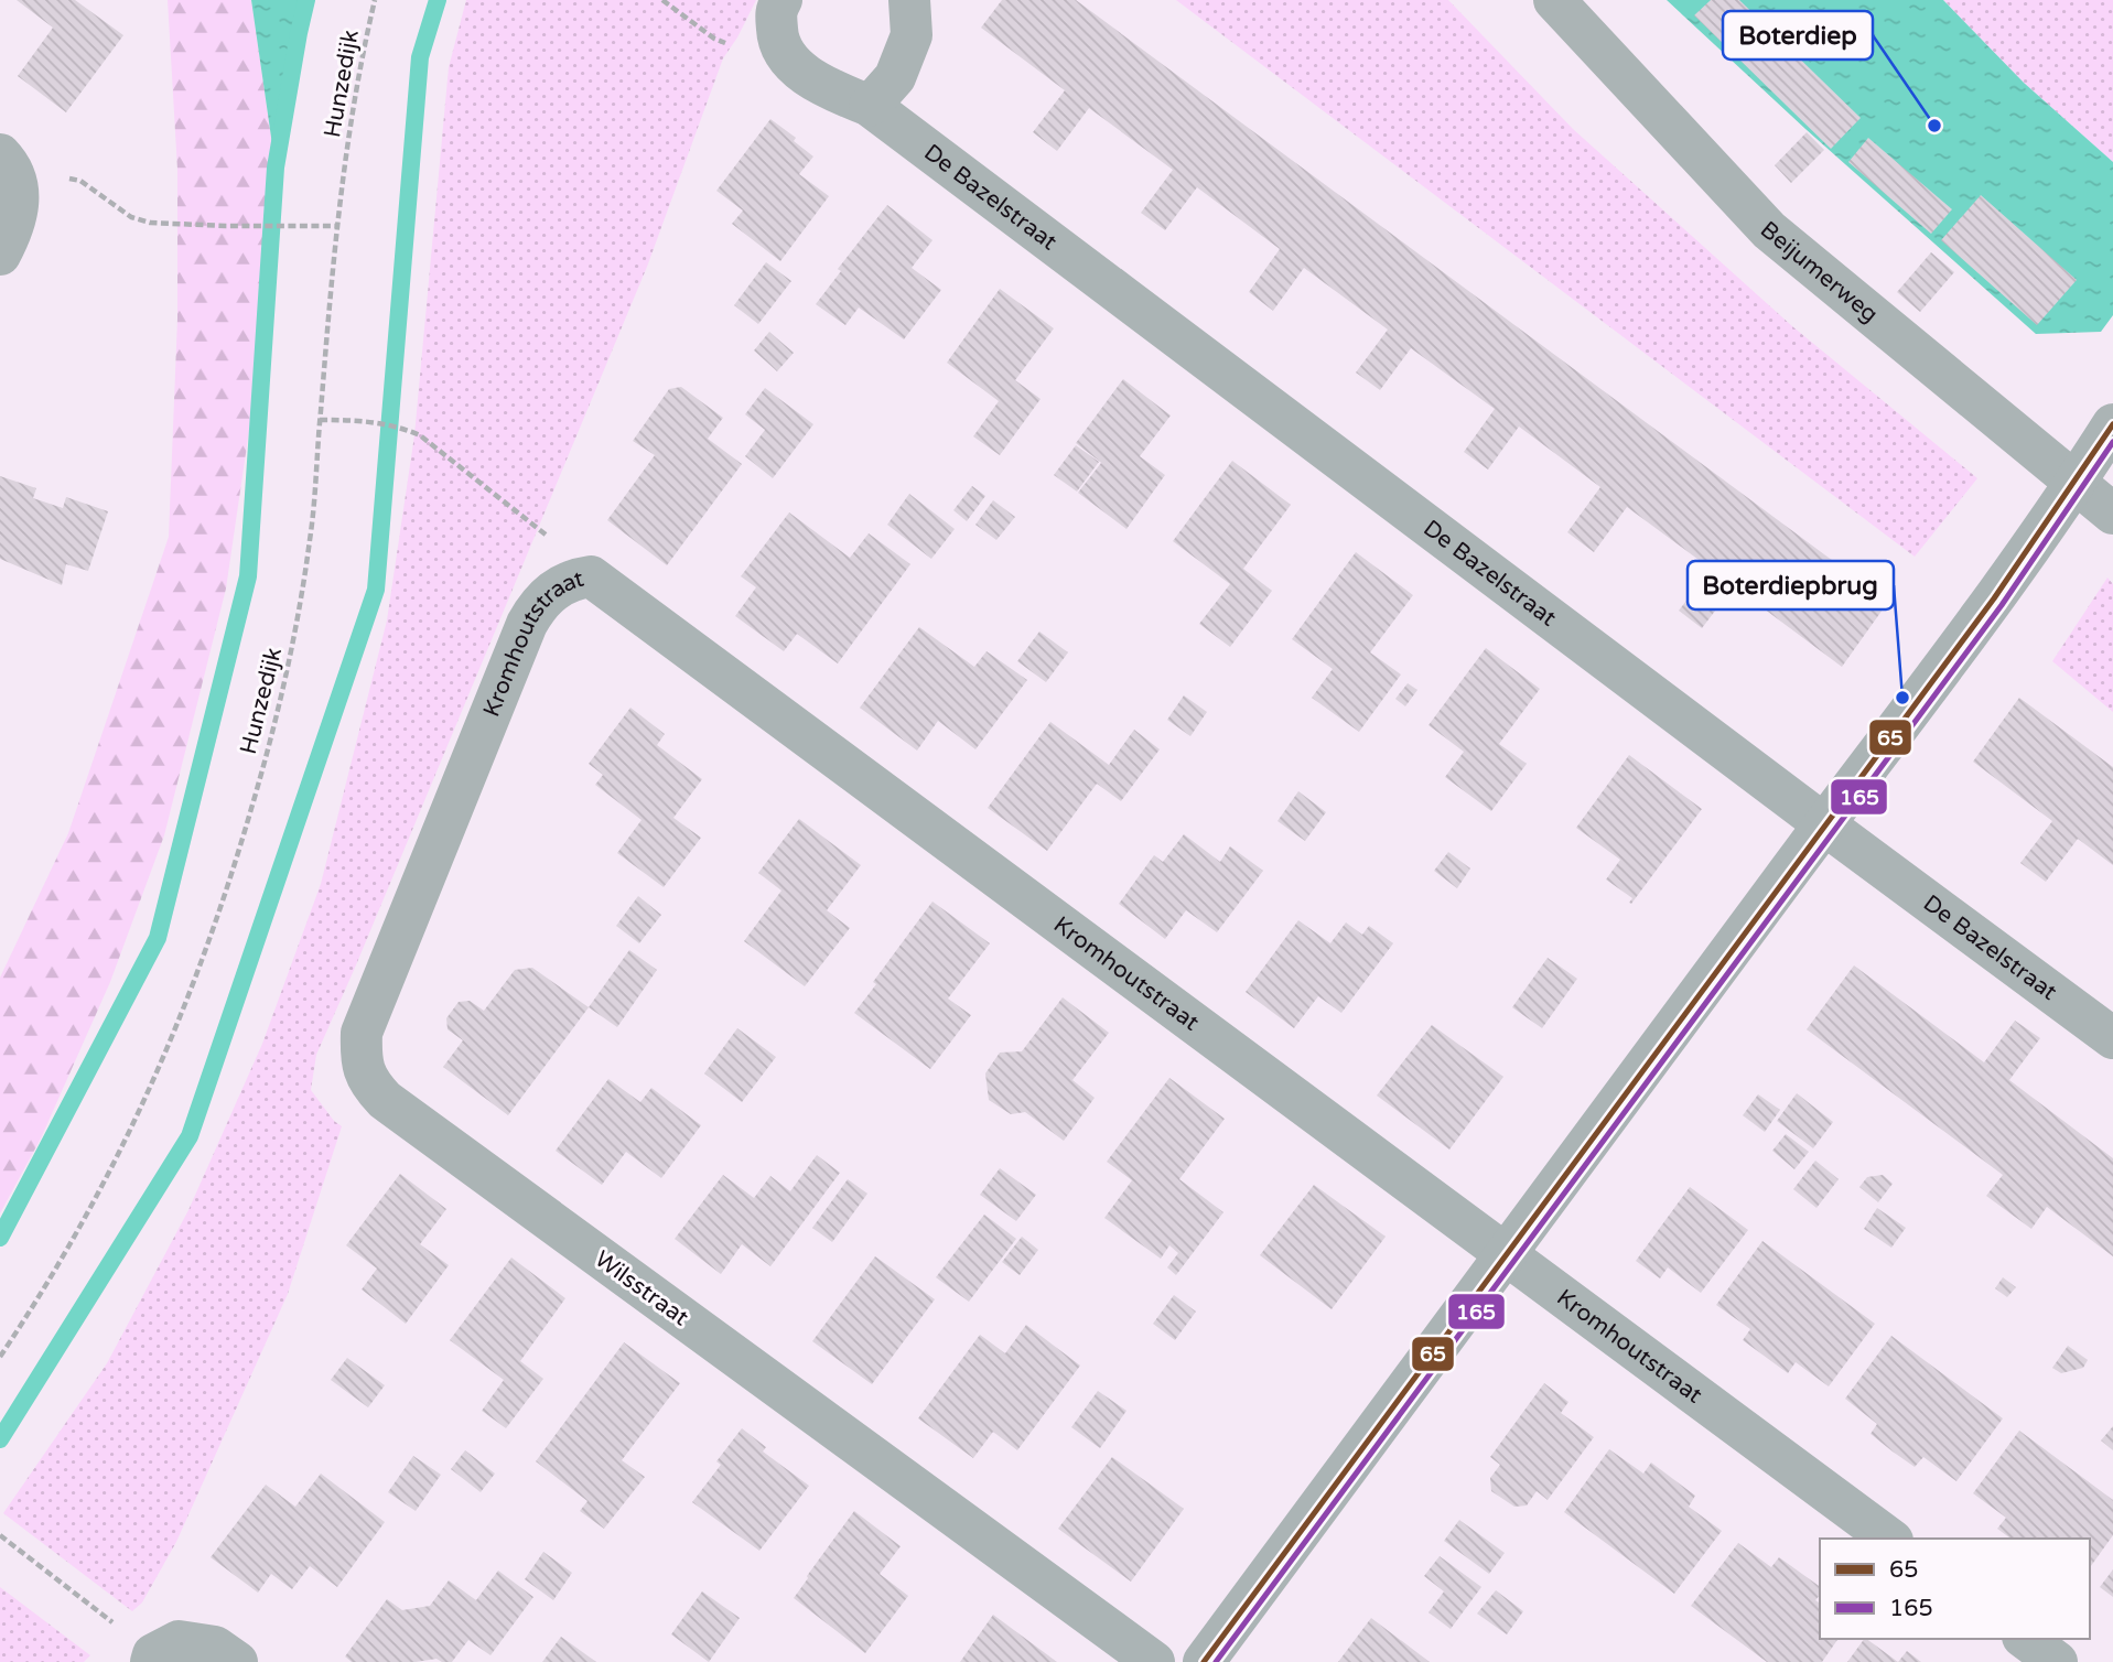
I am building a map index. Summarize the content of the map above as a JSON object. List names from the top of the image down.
{
  "streets": {
    "street": [
      "De Bazelstraat",
      "Beijumerweg",
      "Kromhoutstraat",
      "Wilsstraat"
    ],
    "path": ["Hunzedijk"]
  },
  "crossings": [
    ["Kromhoutstraat", "Wilsstraat"]
  ],
  "places": ["Boterdiep", "Boterdiepbrug"],
  "lines": ["transit line 65", "transit line 165"],
  "legend": ["65", "165"]
}
